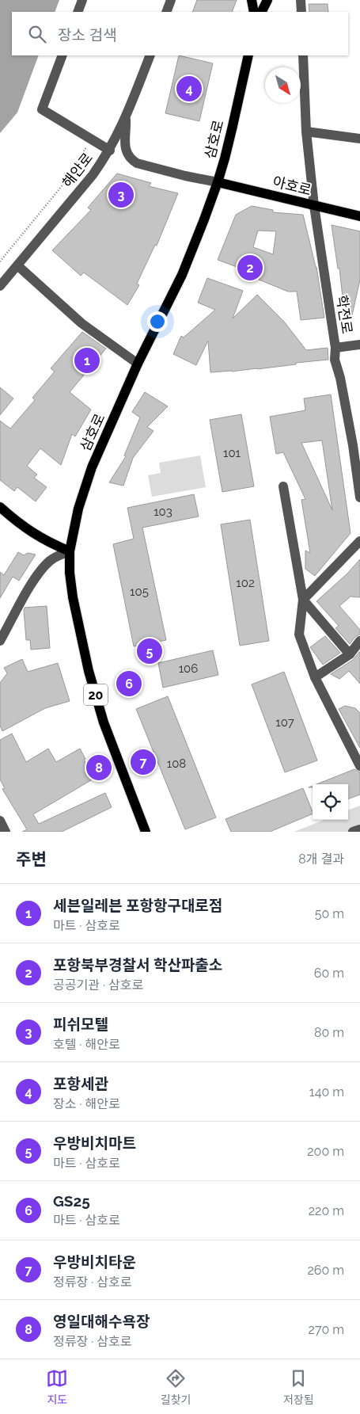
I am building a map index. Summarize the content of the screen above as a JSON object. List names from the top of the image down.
{
  "streets": {
    "main road": ["삼호로", "아호로", "20"],
    "street": ["해안로", "학전로"]
  },
  "crossings": [
    ["삼호로", "아호로"],
    ["아호로", "학전로"]
  ],
  "house_numbers": [
    "101",
    "103",
    "102",
    "105",
    "106",
    "107",
    "108"
  ],
  "north": "bottom right",
  "page": {
    "search": "장소 검색",
    "pins": [
      "4",
      "3",
      "2",
      "1",
      "5",
      "6",
      "7",
      "8"
    ],
    "heading": ["주변", "8개 결과"],
    "list": [
      {
        "mark": "1",
        "name": "세븐일레븐 포항항구대로점",
        "note": "마트 · 삼호로",
        "value": "50 m"
      },
      {
        "mark": "2",
        "name": "포항북부경찰서 학산파출소",
        "note": "공공기관 · 삼호로",
        "value": "60 m"
      },
      {
        "mark": "3",
        "name": "피쉬모텔",
        "note": "호텔 · 해안로",
        "value": "80 m"
      },
      {
        "mark": "4",
        "name": "포항세관",
        "note": "장소 · 해안로",
        "value": "140 m"
      },
      {
        "mark": "5",
        "name": "우방비치마트",
        "note": "마트 · 삼호로",
        "value": "200 m"
      },
      {
        "mark": "6",
        "name": "GS25",
        "note": "마트 · 삼호로",
        "value": "220 m"
      },
      {
        "mark": "7",
        "name": "우방비치타운",
        "note": "정류장 · 삼호로",
        "value": "260 m"
      },
      {
        "mark": "8",
        "name": "영일대해수욕장",
        "note": "정류장 · 삼호로",
        "value": "270 m"
      }
    ],
    "nav": ["지도", "길찾기", "저장됨"]
  }
}
